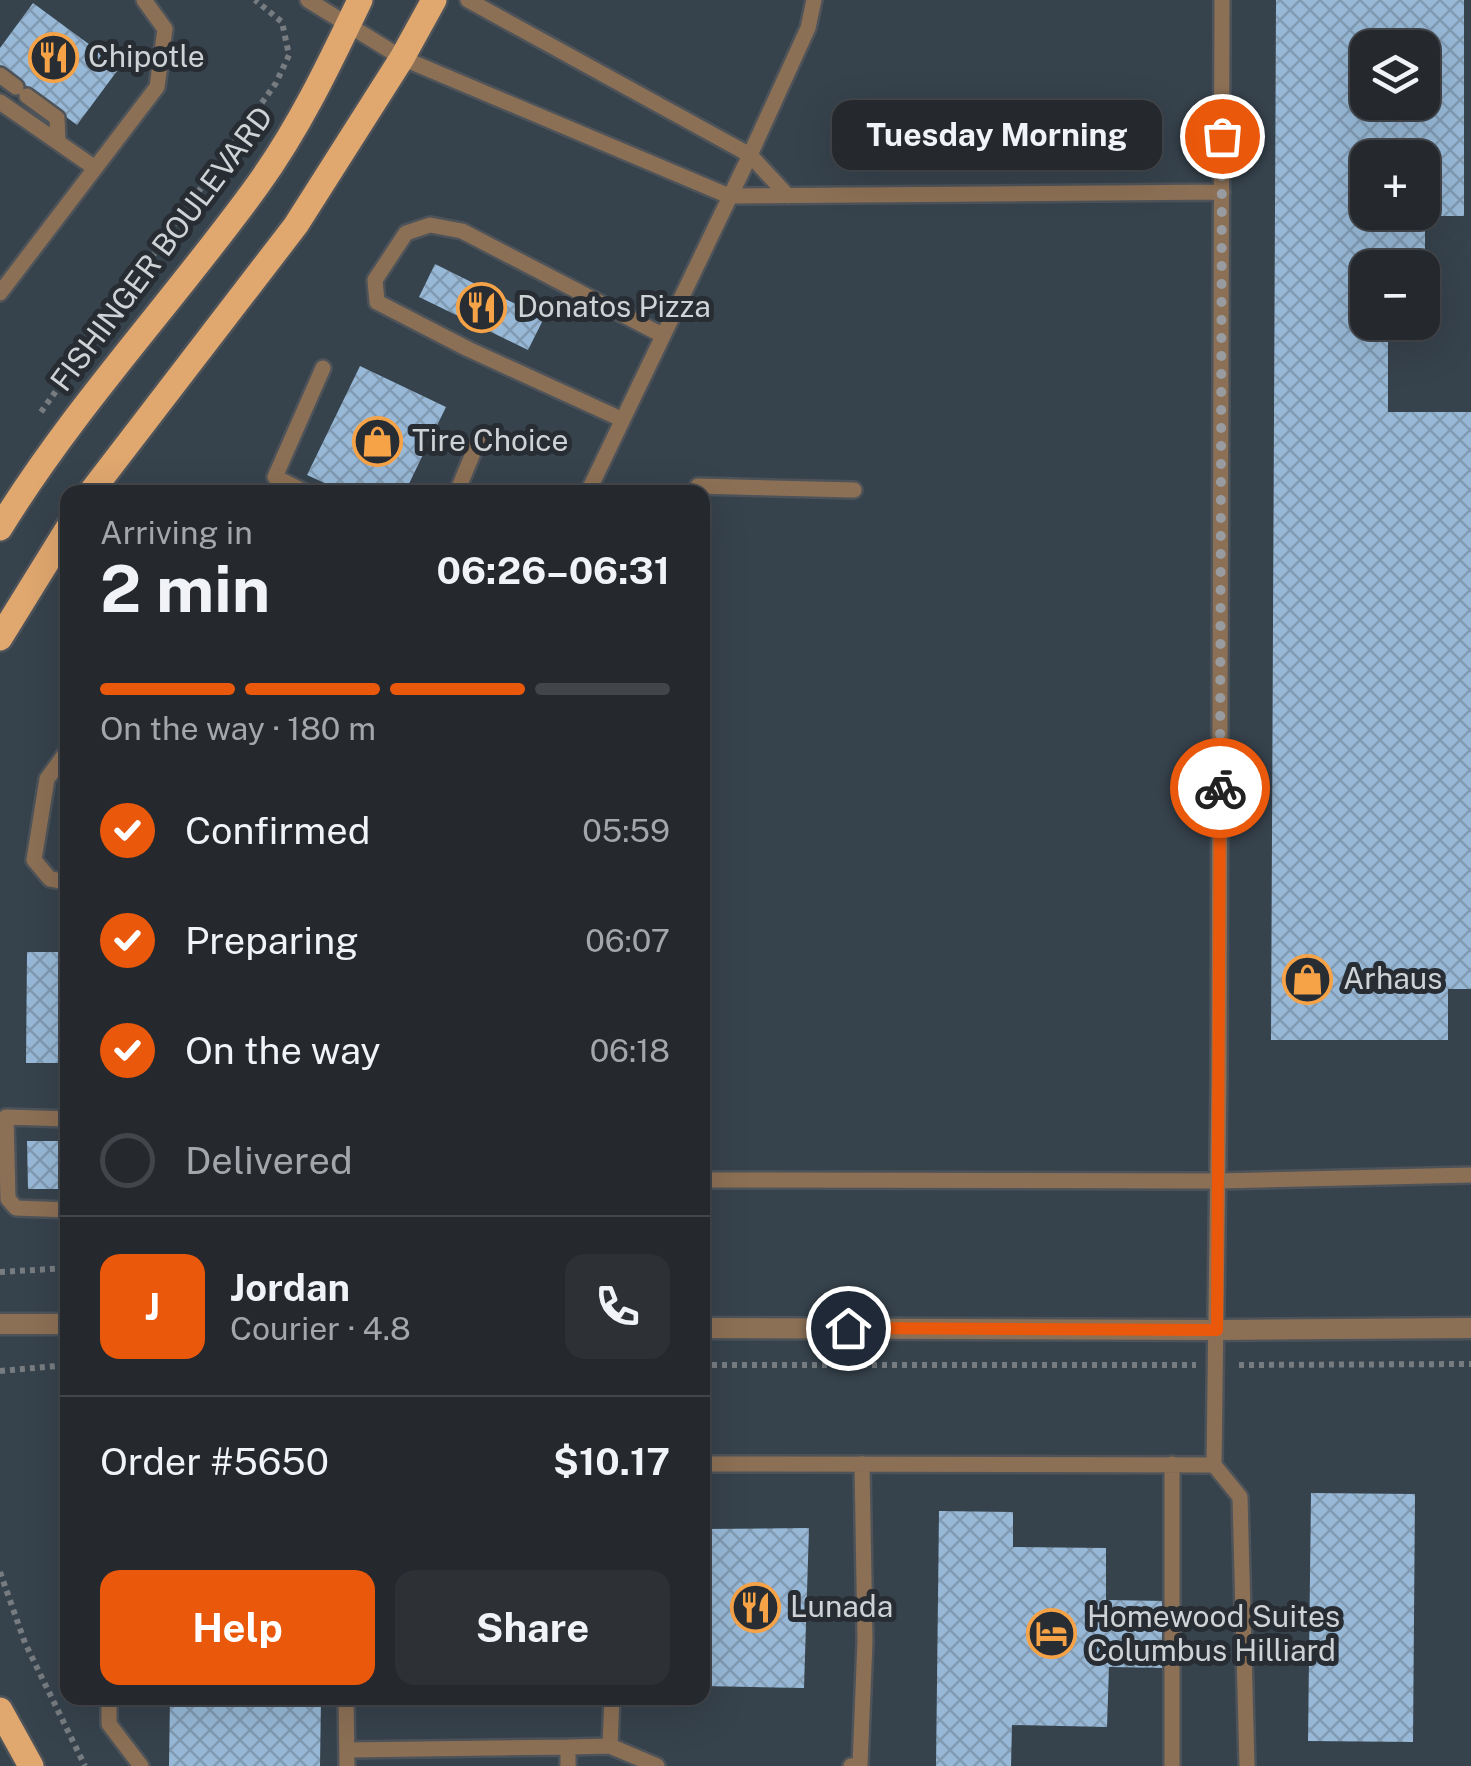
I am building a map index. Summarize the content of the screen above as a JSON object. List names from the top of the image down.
{
  "streets": {
    "main road": ["FISHINGER BOULEVARD"]
  },
  "places": {
    "restaurant": ["Chipotle", "Donatos Pizza", "Lunada"],
    "other": ["Tuesday Morning"],
    "shop": ["Tire Choice", "Arhaus"],
    "hotel": ["Homewood Suites Columbus Hilliard"]
  },
  "page": {
    "map_buttons": ["+", "−"],
    "bubble": "Tuesday Morning",
    "heading": ["2 min", "Arriving in", "06:26–06:31"],
    "panel": [
      "Jordan",
      "Courier · 4.8",
      "Order #5650",
      "$10.17"
    ],
    "bar": "On the way · 180 m",
    "list": [
      ["Confirmed", "05:59"],
      ["Preparing", "06:07"],
      ["On the way", "06:18"],
      "Delivered"
    ],
    "round": "J",
    "buttons": ["Help", "Share"]
  }
}
